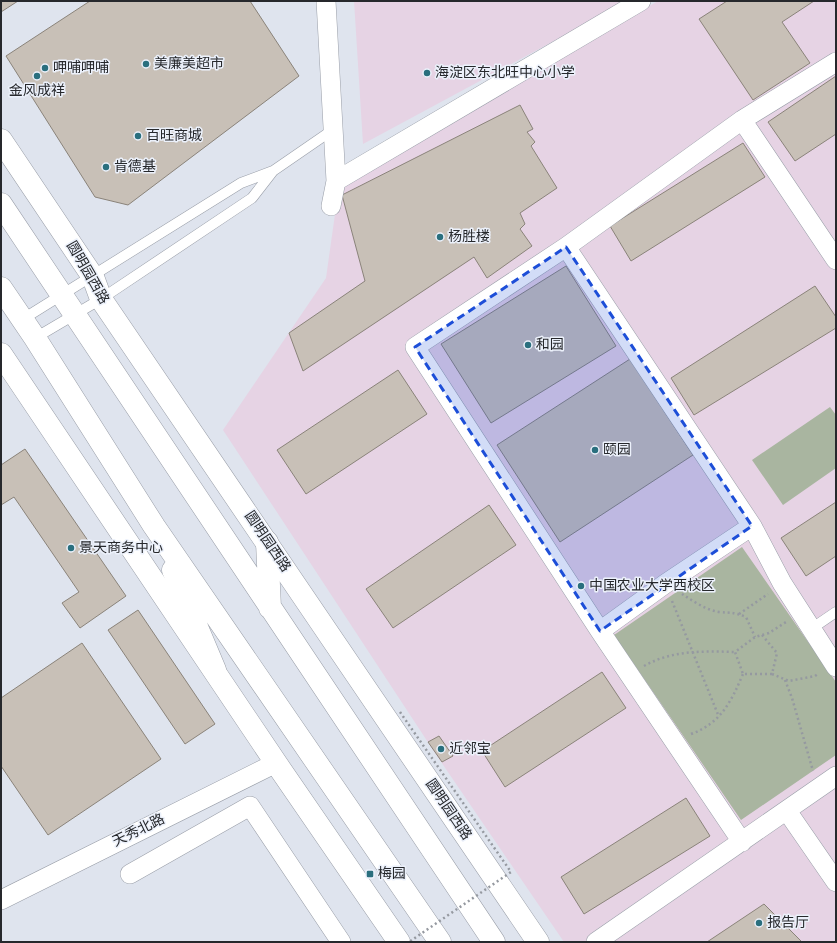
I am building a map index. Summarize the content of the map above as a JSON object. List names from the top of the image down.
{
  "streets": {
    "main road": ["圆明园西路"],
    "street": ["天秀北路"]
  },
  "places": {
    "other": [
      "美廉美超市",
      "呷哺呷哺",
      "海淀区东北旺中心小学",
      "金风成祥",
      "百旺商城",
      "肯德基",
      "杨胜楼",
      "和园",
      "颐园",
      "景天商务中心",
      "中国农业大学西校区",
      "近邻宝",
      "报告厅"
    ],
    "transit": ["梅园"]
  }
}
